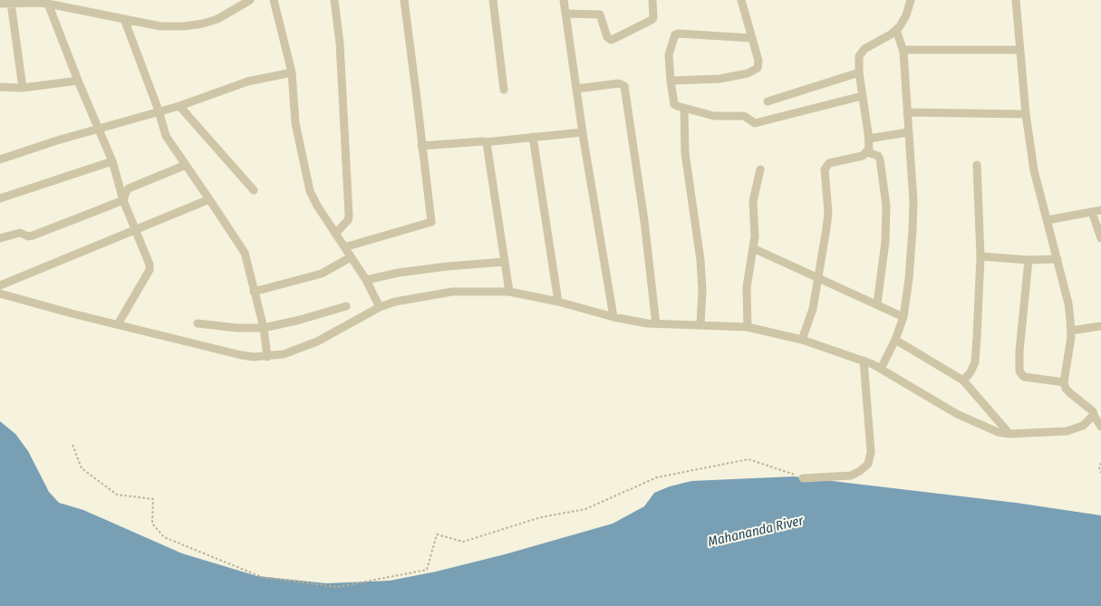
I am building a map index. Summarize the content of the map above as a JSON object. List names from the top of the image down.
{
  "water": ["Mahananda River"]
}
